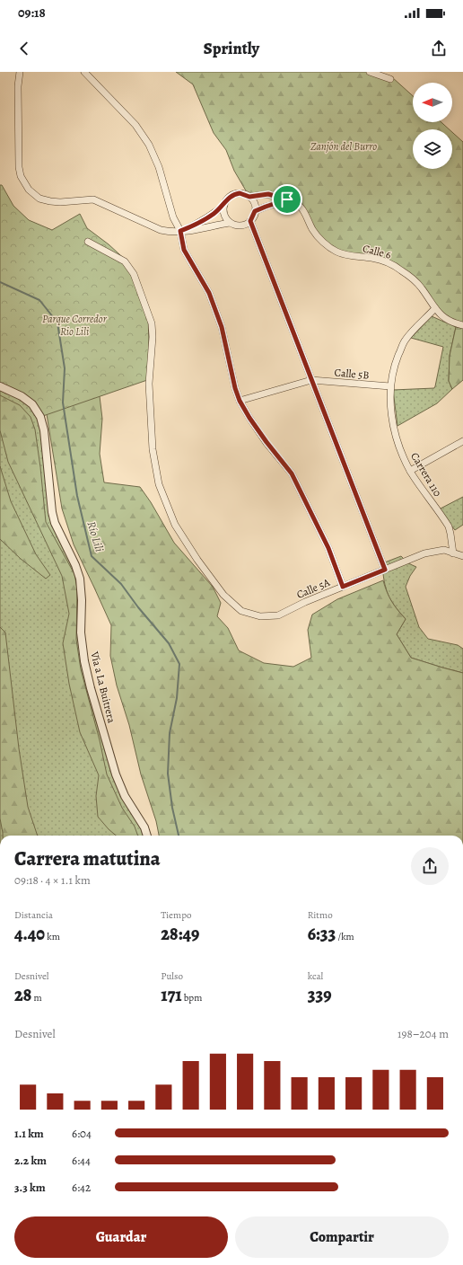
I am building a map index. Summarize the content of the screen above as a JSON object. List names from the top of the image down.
{
  "streets": {
    "street": [
      "Calle 6",
      "Calle 5B",
      "Carrera 110",
      "Calle 5A",
      "Vía a La Buitrera"
    ]
  },
  "crossings": [
    ["Calle 6", "Carrera 110"],
    ["Calle 5B", "Carrera 110"],
    ["Carrera 110", "Calle 5A"]
  ],
  "water": ["Río Lili"],
  "parks": ["Zanjón del Burro", "Parque Corredor Rio Lili"],
  "north": "left",
  "page": {
    "status": "09:18",
    "header": "Sprintly",
    "heading": ["Carrera matutina", "09:18 · 4 × 1.1 km"],
    "stats": [
      ["Distancia", "4.40 km"],
      ["Tiempo", "28:49"],
      ["Ritmo", "6:33 /km"],
      ["Desnivel", "28 m"],
      ["Pulso", "171 bpm"],
      ["kcal", "339"]
    ],
    "chart": ["Desnivel", "198–204 m"],
    "list": [
      {
        "name": "1.1 km",
        "note": "6:04"
      },
      {
        "name": "2.2 km",
        "note": "6:44"
      },
      {
        "name": "3.3 km",
        "note": "6:42"
      }
    ],
    "buttons": ["Guardar", "Compartir"]
  }
}
